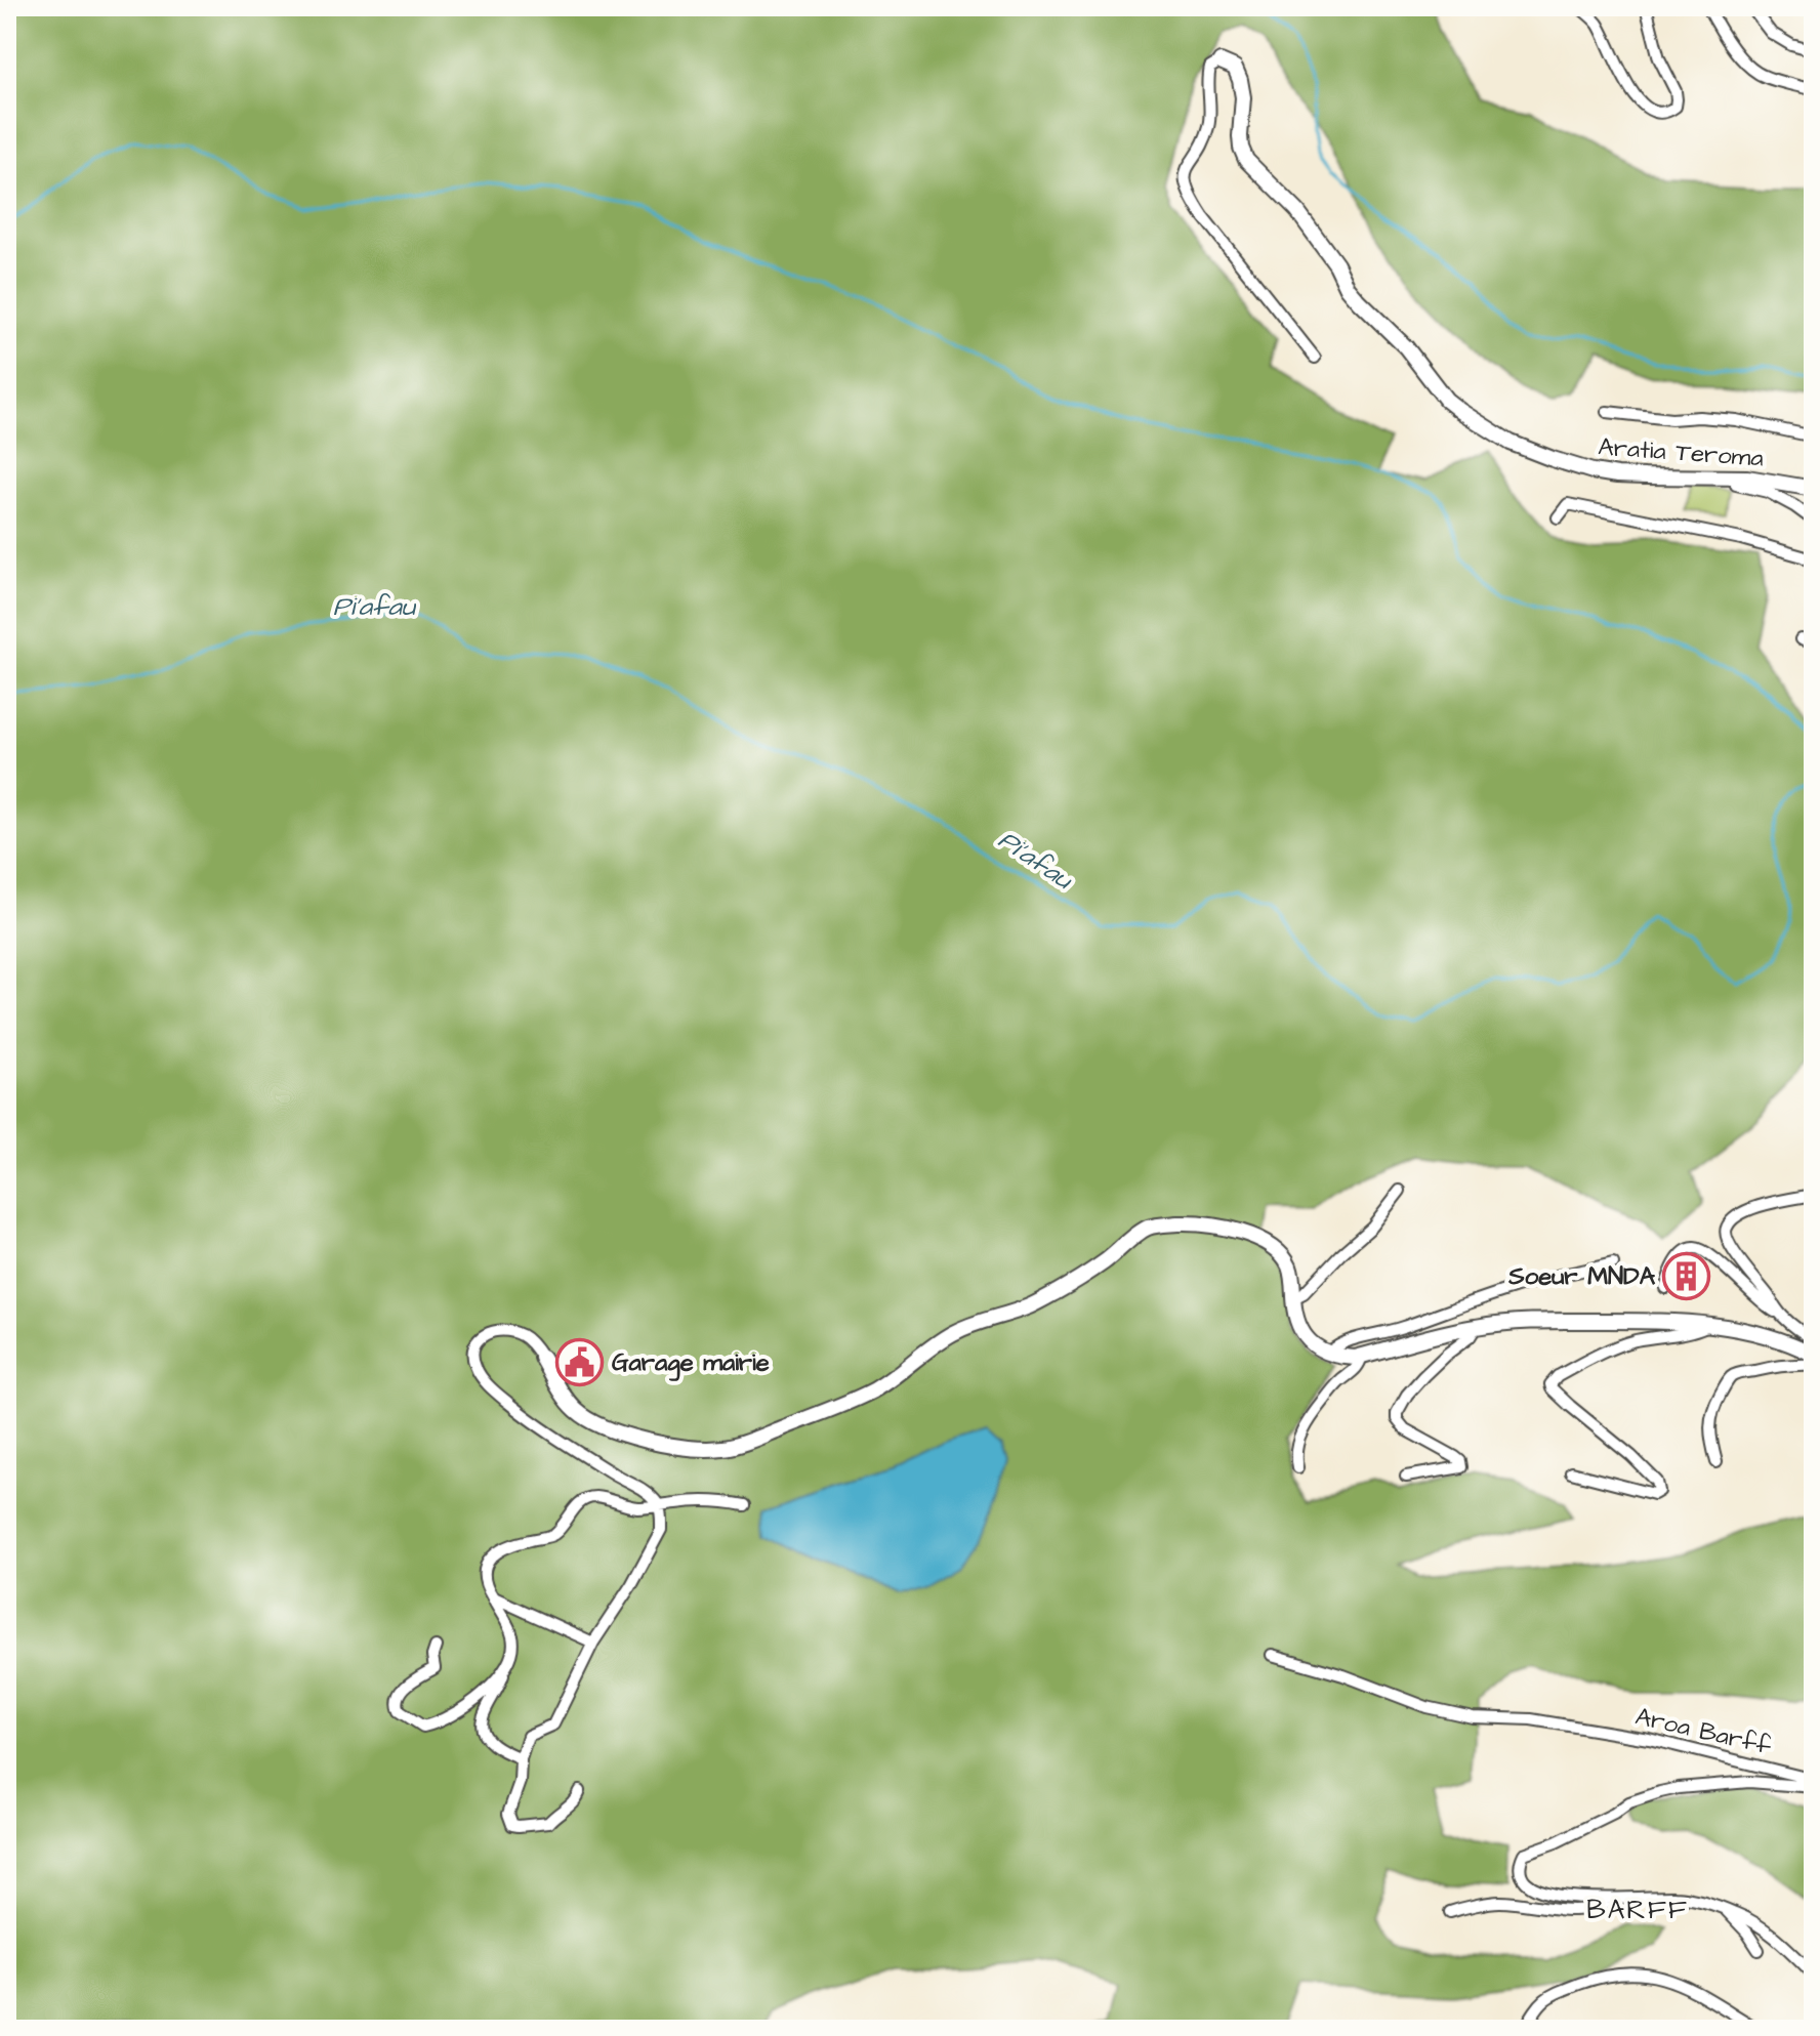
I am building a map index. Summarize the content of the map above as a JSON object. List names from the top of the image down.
{
  "streets": {
    "main road": ["Aratia Teroma"],
    "street": ["Aroa Barff"]
  },
  "districts": ["BARFF"],
  "water": ["Pi'afau"],
  "places": {
    "building": ["Soeur MNDA"],
    "public building": ["Garage mairie"]
  }
}
